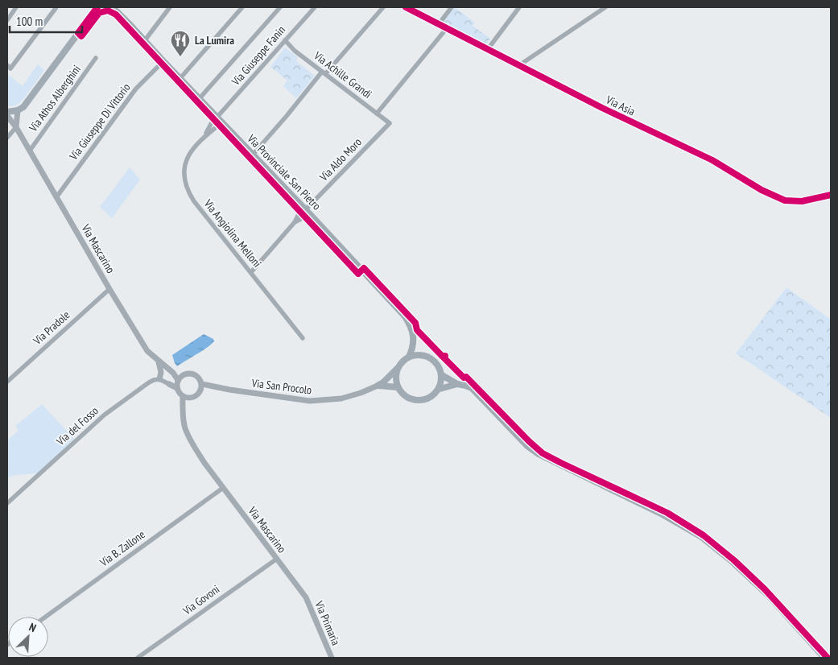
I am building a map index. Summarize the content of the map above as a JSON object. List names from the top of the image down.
{
  "streets": {
    "main road": ["Via Provinciale San Pietro"],
    "street": [
      "Via Giuseppe Fanin",
      "Via Achille Grandi",
      "Via Athos Alberghini",
      "Via Asia",
      "Via Giuseppe Di Vittorio",
      "Via Aldo Moro",
      "Via Angiolina Melloni",
      "Via Mascarino",
      "Via Pradole",
      "Via San Procolo",
      "Via del Fosso",
      "Via B. Zallone",
      "Via Govoni",
      "Via Primaria"
    ]
  },
  "crossings": [
    ["Via Giuseppe Fanin", "Via Achille Grandi"],
    ["Via Giuseppe Fanin", "Via Provinciale San Pietro"],
    ["Via Giuseppe Fanin", "Via Angiolina Melloni"],
    ["Via Achille Grandi", "Via Aldo Moro"],
    ["Via Athos Alberghini", "Via Mascarino"],
    ["Via Giuseppe Di Vittorio", "Via Provinciale San Pietro"],
    ["Via Giuseppe Di Vittorio", "Via Mascarino"],
    ["Via Aldo Moro", "Via Provinciale San Pietro"],
    ["Via Provinciale San Pietro", "Via Angiolina Melloni"],
    ["Via Mascarino", "Via Pradole"],
    ["Via Mascarino", "Via San Procolo"],
    ["Via Mascarino", "Via B. Zallone"],
    ["Via Mascarino", "Via Govoni"],
    ["Via Mascarino", "Via Primaria"]
  ],
  "places": {
    "restaurant": ["La Lumira"]
  },
  "scale_bar": "100 m",
  "north": "top right"
}
